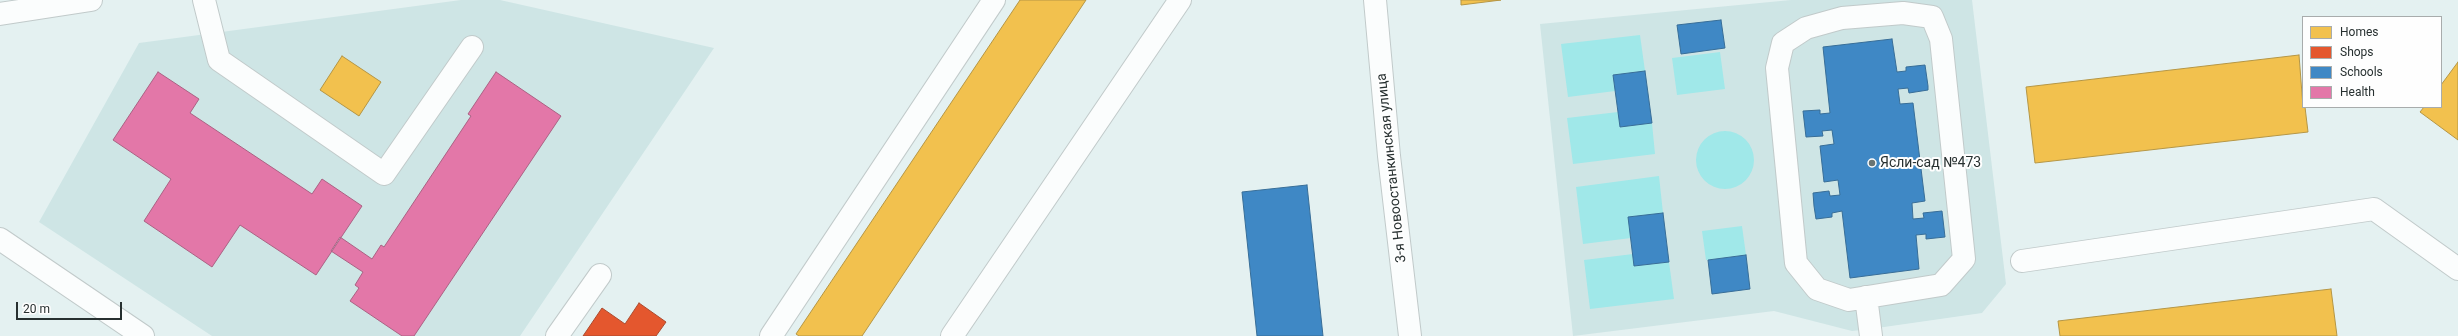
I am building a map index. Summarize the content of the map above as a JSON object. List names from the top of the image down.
{
  "streets": {
    "street": ["3-я Новоостанкинская улица"]
  },
  "places": ["Ясли-сад №473"],
  "legend": [
    "Homes",
    "Shops",
    "Schools",
    "Health"
  ],
  "scale_bar": "20 m"
}
